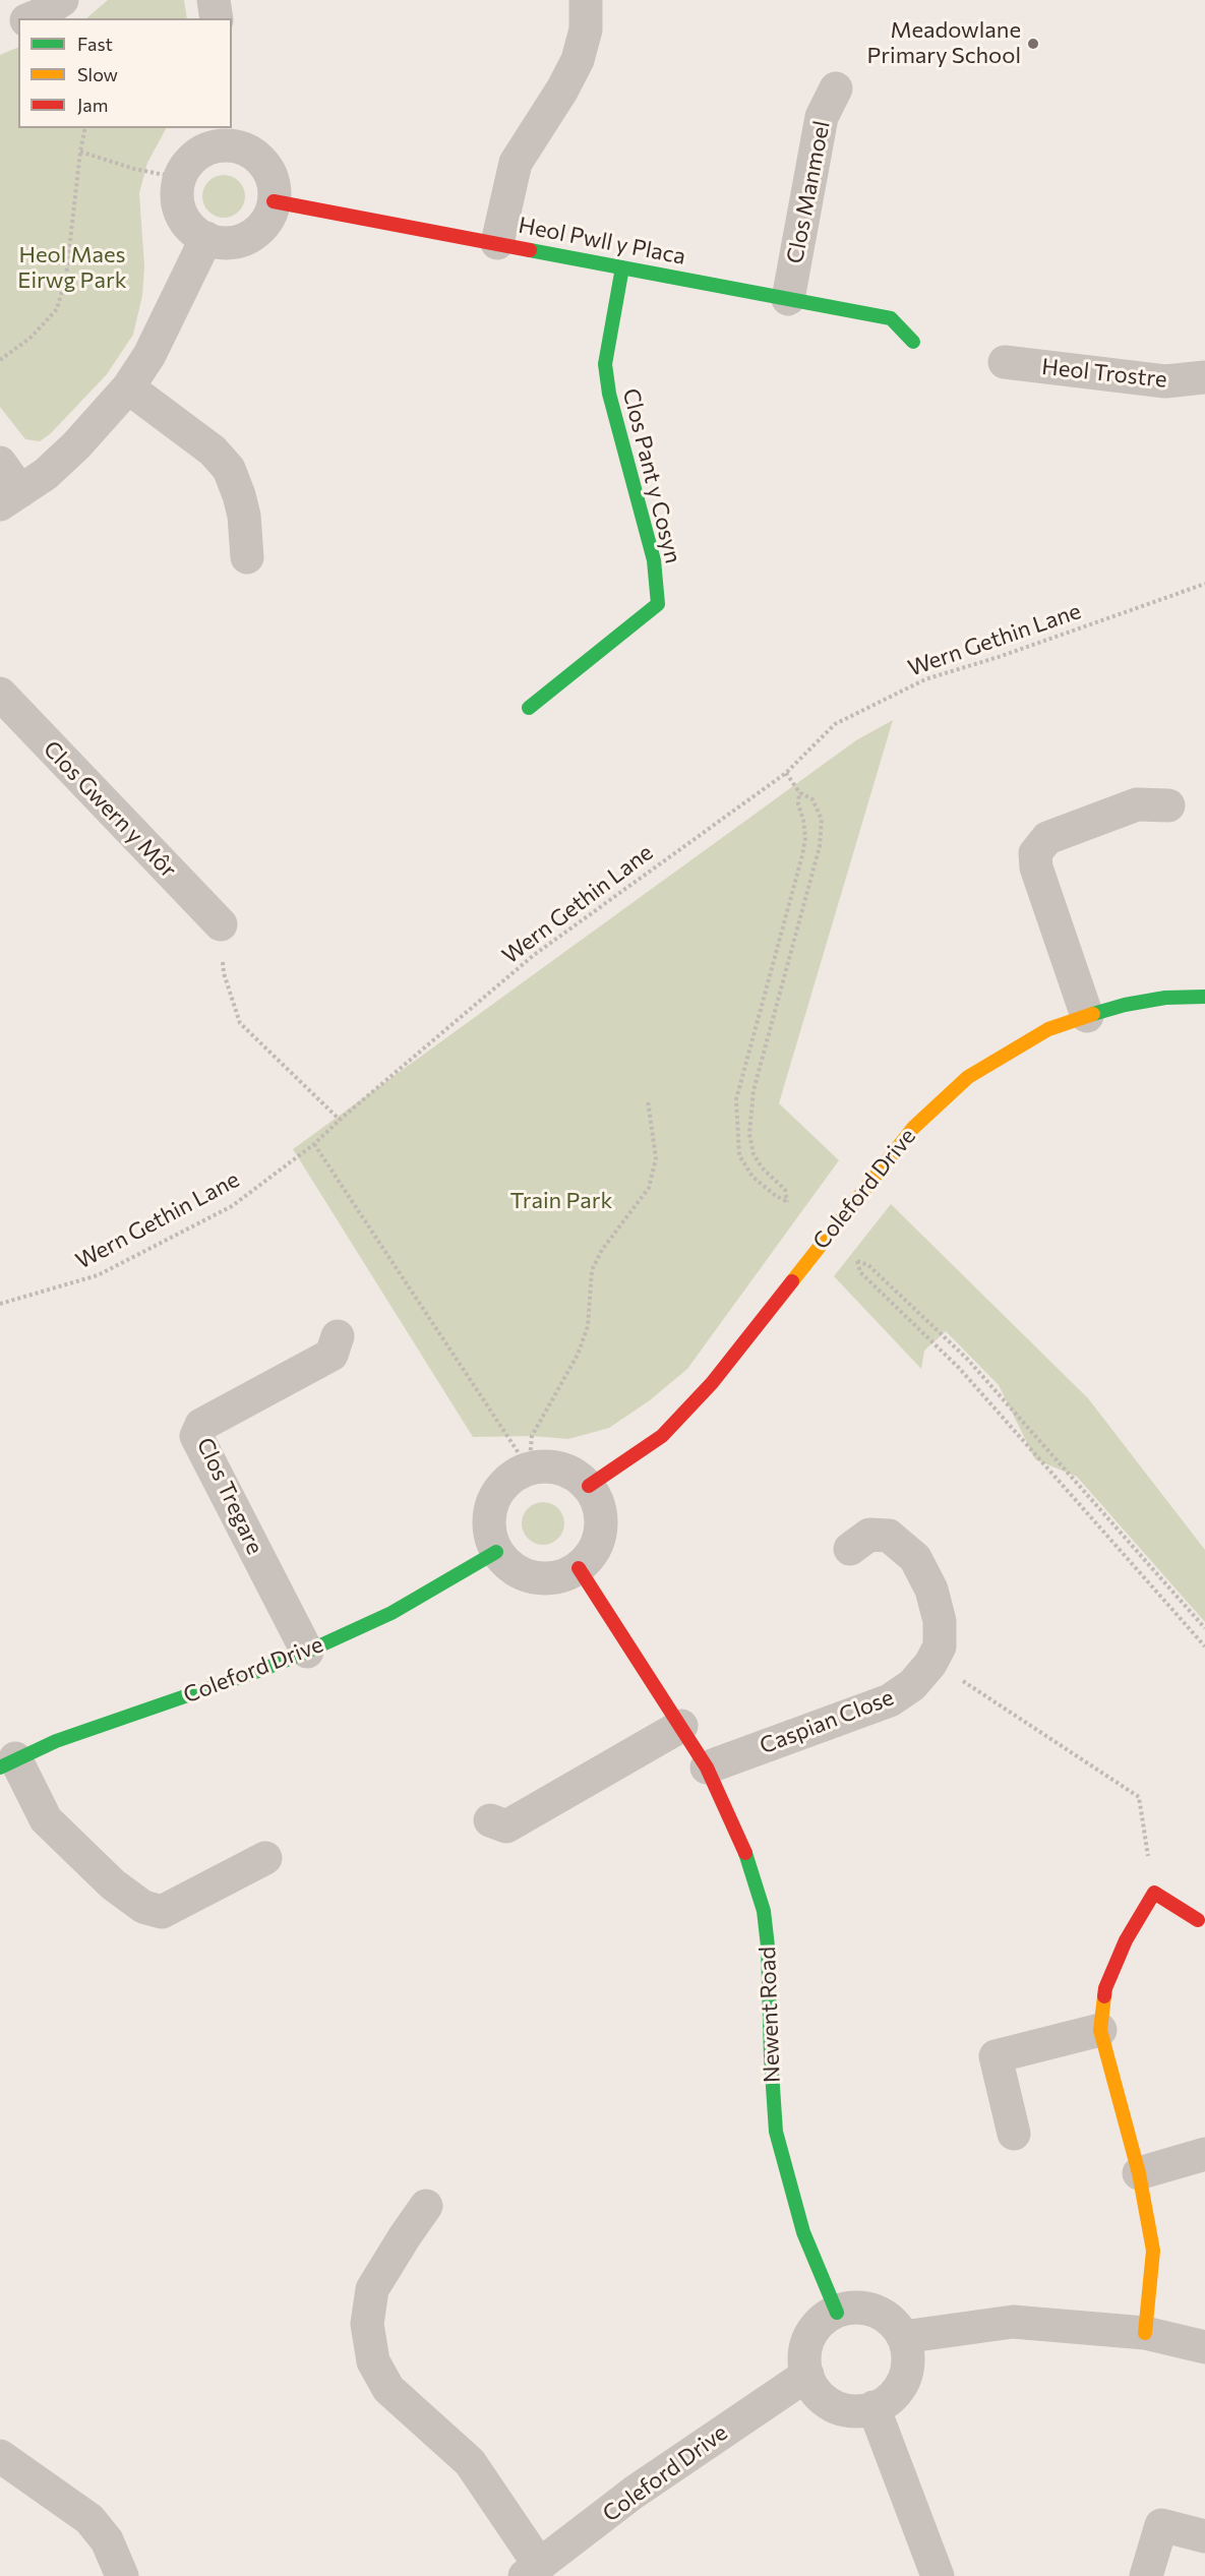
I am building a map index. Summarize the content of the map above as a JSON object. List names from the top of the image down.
{
  "streets": {
    "street": [
      "Clos Manmoel",
      "Heol Pwll y Placa",
      "Heol Trostre",
      "Clos Pant y Cosyn",
      "Clos Gwern y Môr",
      "Coleford Drive",
      "Clos Tregare",
      "Caspian Close",
      "Newent Road"
    ],
    "path": ["Wern Gethin Lane"]
  },
  "crossings": [
    ["Clos Manmoel", "Heol Pwll y Placa"],
    ["Heol Pwll y Placa", "Clos Pant y Cosyn"],
    ["Coleford Drive", "Clos Tregare"],
    ["Coleford Drive", "Newent Road"],
    ["Caspian Close", "Newent Road"]
  ],
  "parks": ["Heol Maes Eirwg Park", "Train Park"],
  "places": ["Meadowlane Primary School"],
  "legend": ["Fast", "Slow", "Jam"]
}
